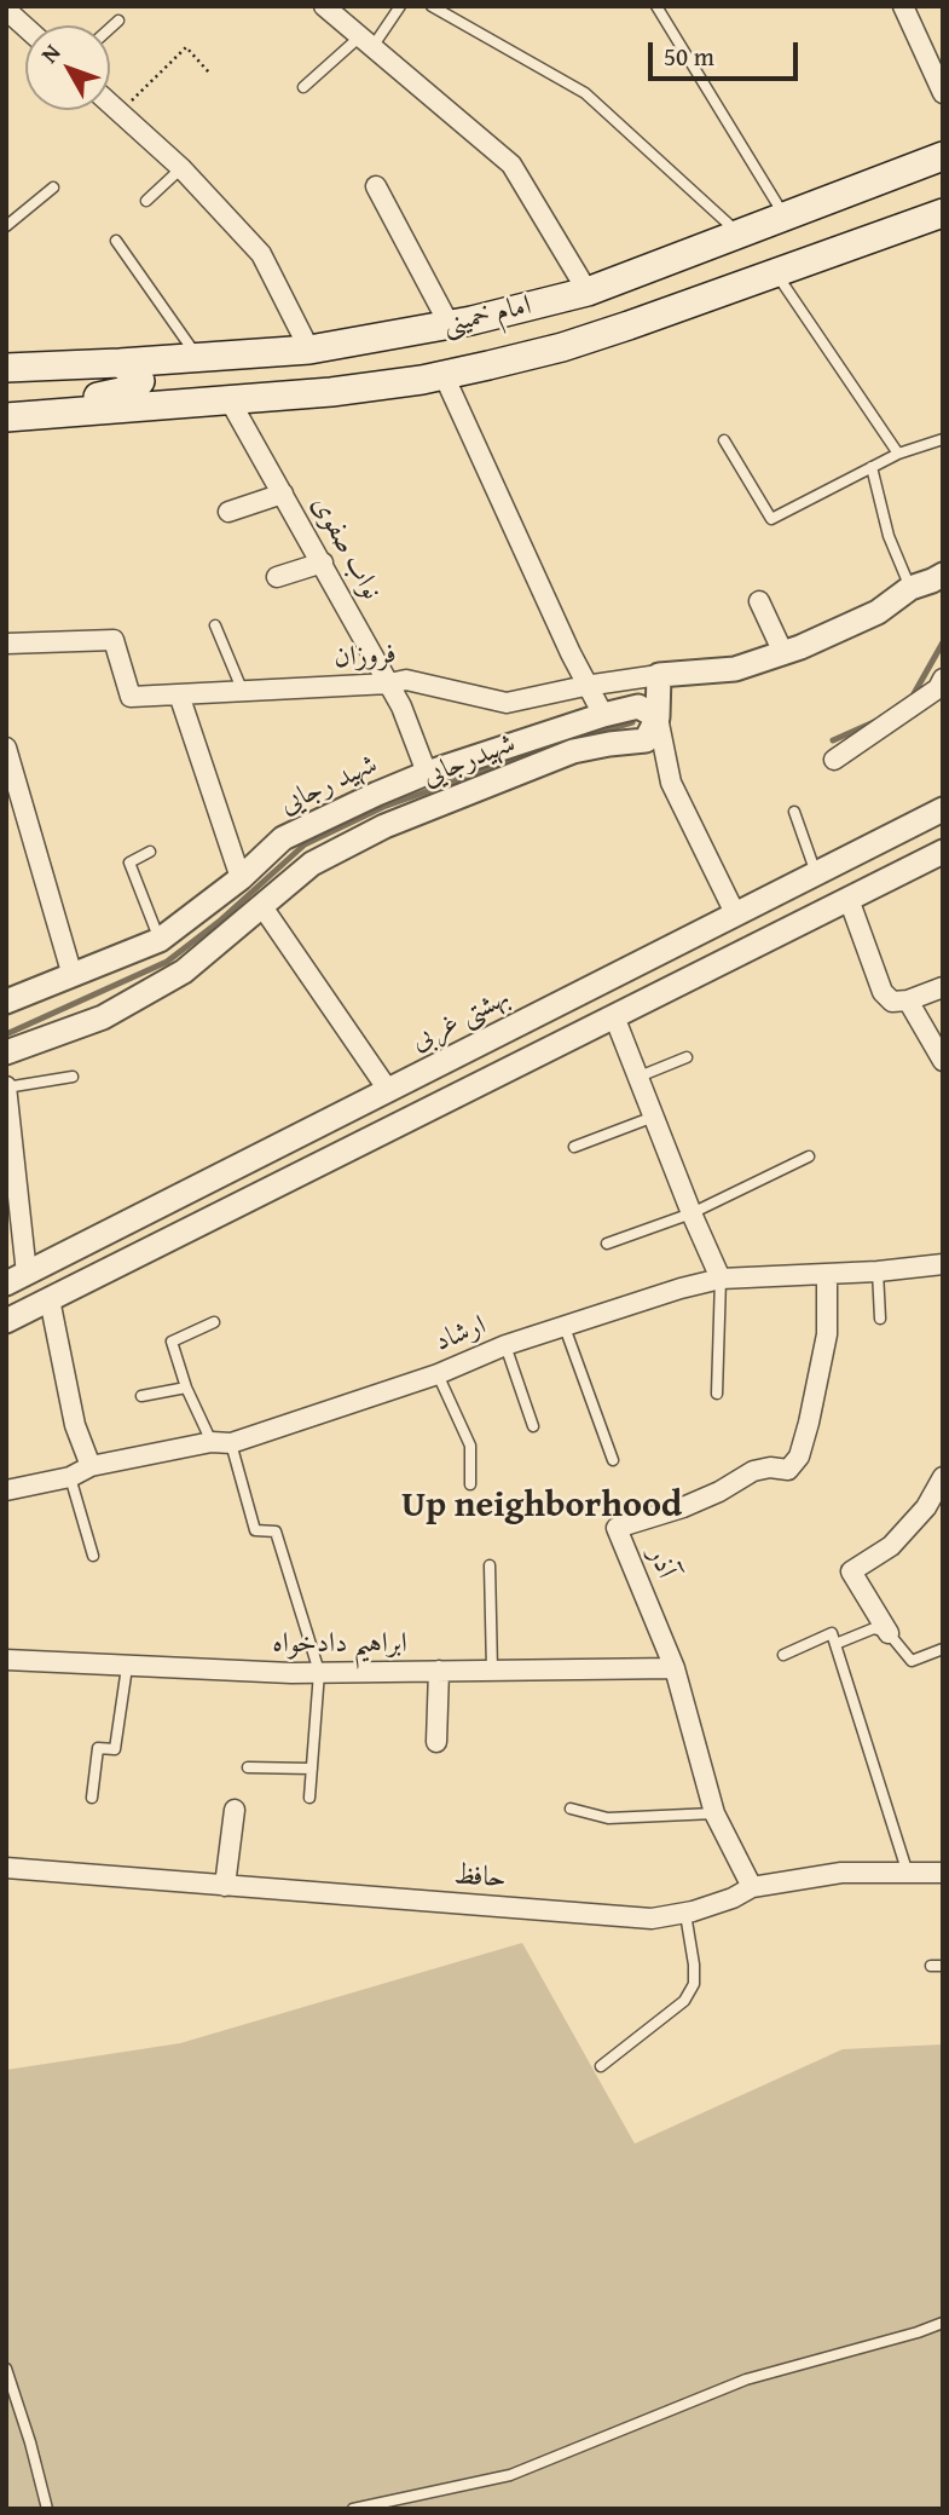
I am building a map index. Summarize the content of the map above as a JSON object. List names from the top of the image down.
{
  "streets": {
    "main road": ["امام خمینی"],
    "street": [
      "نواب صفوی",
      "فروزان",
      "شهیدرجایی",
      "شهید رجایی",
      "بهشتی غربی",
      "ارشاد",
      "آذر",
      "ابراهیم دادخواه",
      "حافظ"
    ]
  },
  "crossings": [
    ["امام خمینی", "نواب صفوی"],
    ["نواب صفوی", "فروزان"],
    ["نواب صفوی", "شهید رجایی"],
    ["شهیدرجایی", "شهید رجایی"],
    ["ارشاد", "آذر"],
    ["آذر", "ابراهیم دادخواه"],
    ["آذر", "حافظ"]
  ],
  "districts": ["Up neighborhood"],
  "scale_bar": "50 m",
  "north": "top left"
}
